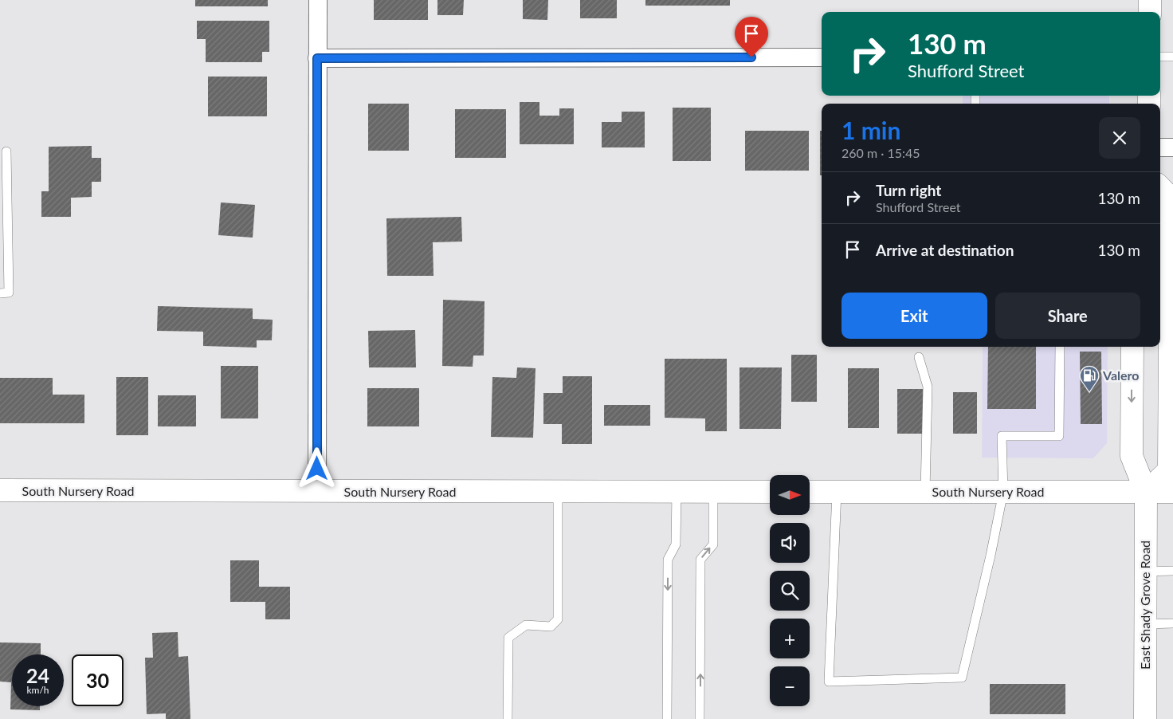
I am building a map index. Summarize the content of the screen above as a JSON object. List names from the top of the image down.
{
  "streets": {
    "street": ["South Nursery Road", "East Shady Grove Road"]
  },
  "crossings": [
    ["South Nursery Road", "East Shady Grove Road"]
  ],
  "places": {
    "fuel station": ["Valero"]
  },
  "north": "right",
  "page": {
    "turn": ["130 m", "Shufford Street"],
    "heading": ["1 min", "260 m · 15:45"],
    "list": [
      {
        "name": "Turn right",
        "note": "Shufford Street",
        "value": "130 m"
      },
      {
        "name": "Arrive at destination",
        "value": "130 m"
      }
    ],
    "buttons": ["Exit", "Share"],
    "map_buttons": ["+", "−"],
    "speed": "24 km/h",
    "limit": "30"
  }
}
